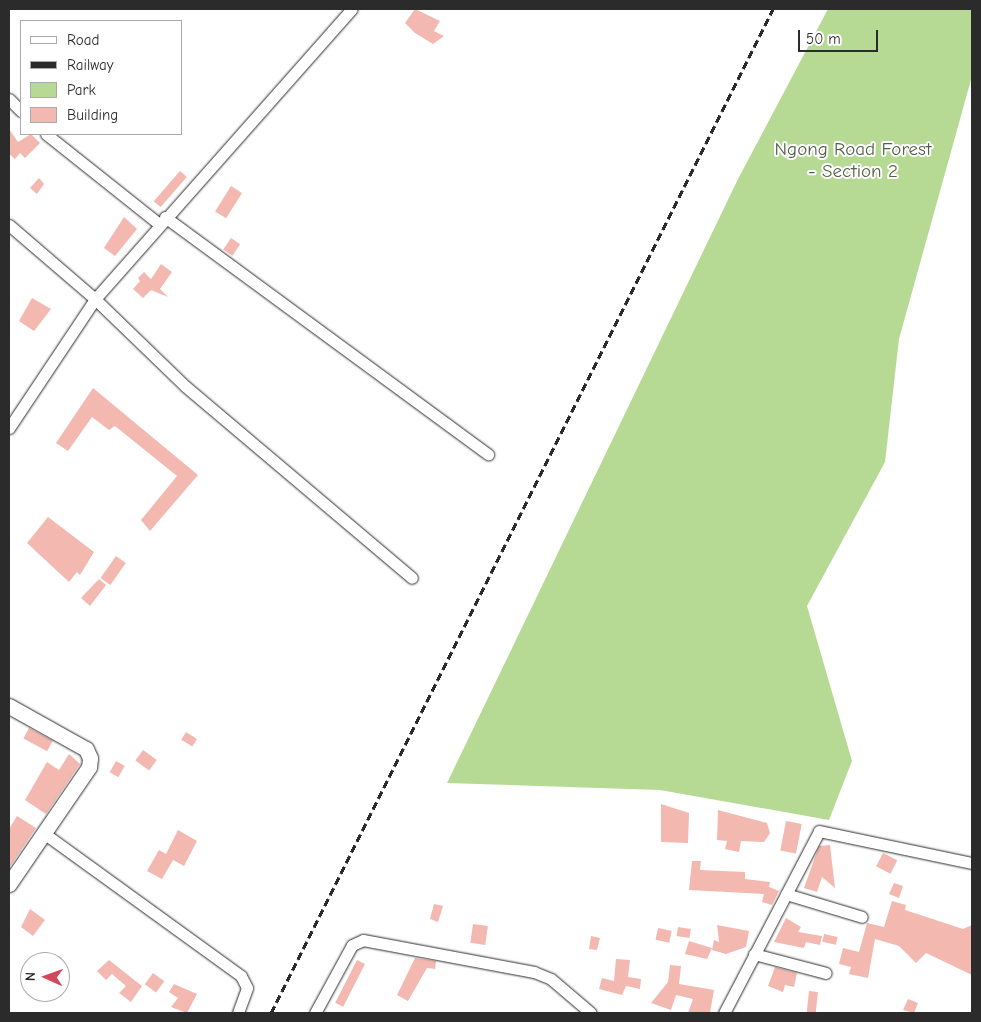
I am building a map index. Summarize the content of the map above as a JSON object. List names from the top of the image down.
{
  "parks": ["Ngong Road Forest - Section 2"],
  "legend": [
    "Road",
    "Railway",
    "Park",
    "Building"
  ],
  "scale_bar": "50 m",
  "north": "left"
}
